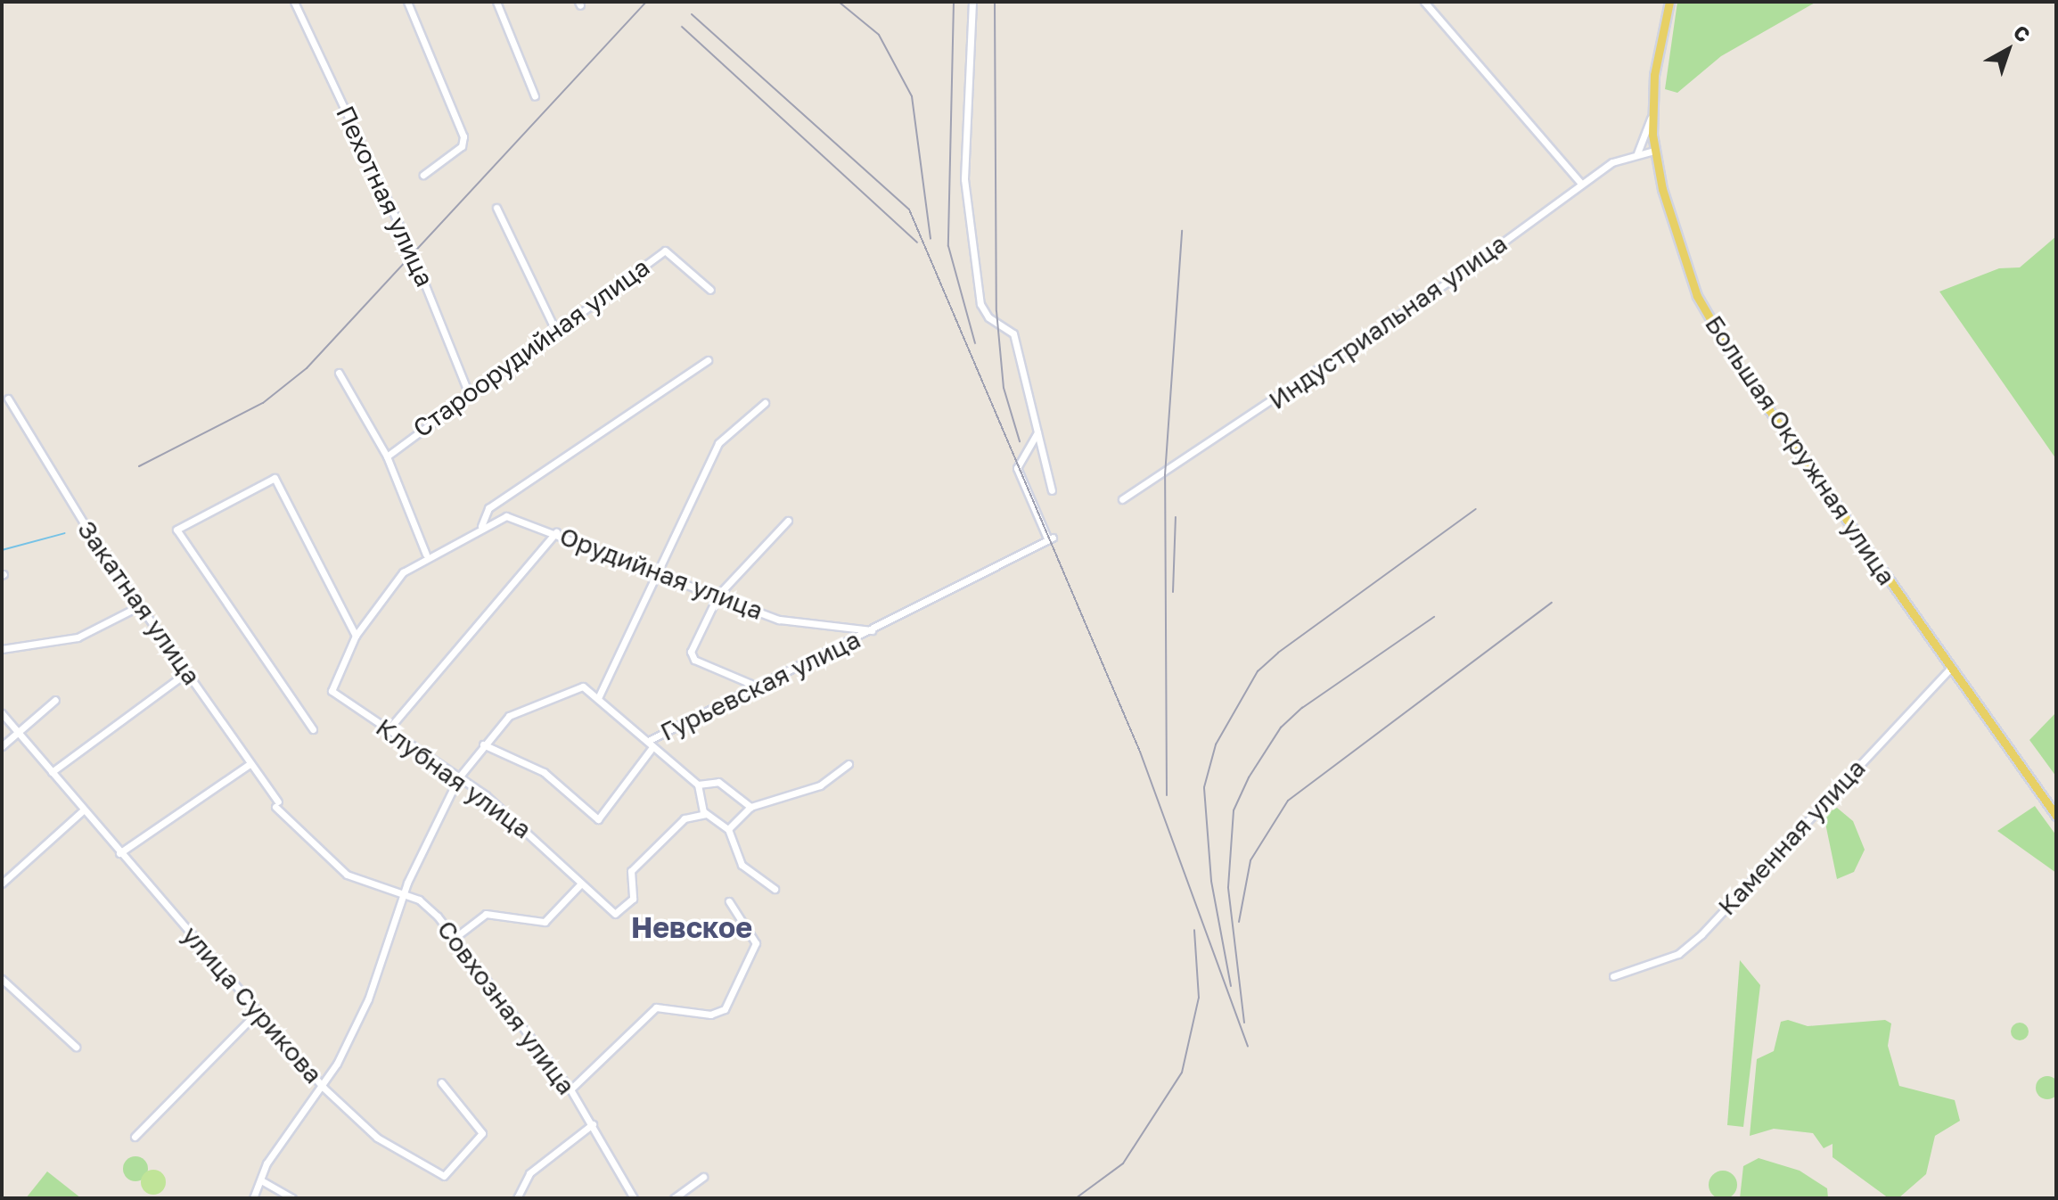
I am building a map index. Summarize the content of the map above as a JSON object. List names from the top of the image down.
{
  "streets": {
    "main road": ["Большая Окружная улица"],
    "street": [
      "Пехотная улица",
      "Индустриальная улица",
      "Староорудийная улица",
      "Орудийная улица",
      "Закатная улица",
      "Гурьевская улица",
      "Клубная улица",
      "Каменная улица",
      "улица Сурикова",
      "Совхозная улица"
    ]
  },
  "crossings": [
    ["Пехотная улица", "Староорудийная улица"],
    ["Индустриальная улица", "Большая Окружная улица"],
    ["Большая Окружная улица", "Каменная улица"],
    ["Орудийная улица", "Гурьевская улица"],
    ["Орудийная улица", "Клубная улица"],
    ["Закатная улица", "Совхозная улица"]
  ],
  "districts": ["Невское"],
  "north": "top right"
}
